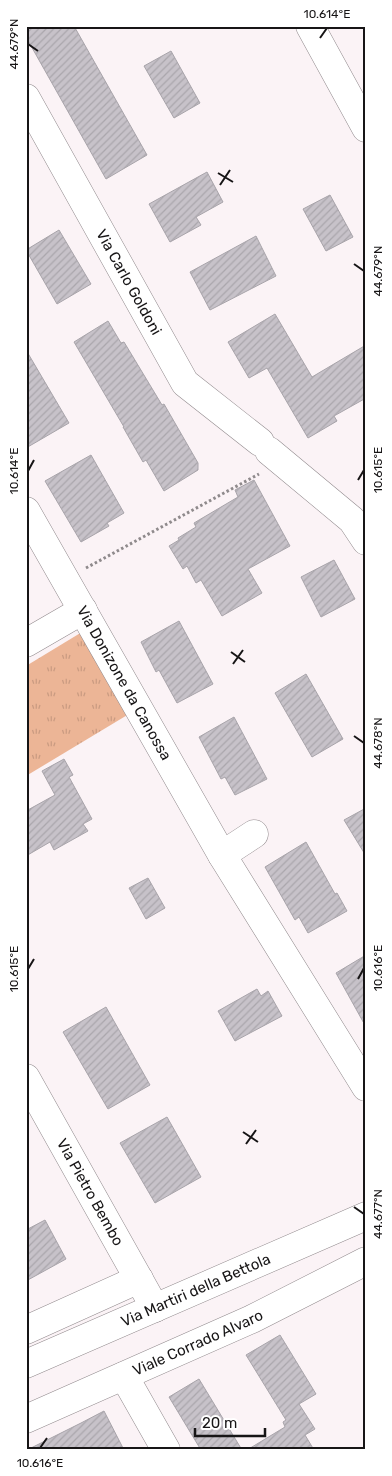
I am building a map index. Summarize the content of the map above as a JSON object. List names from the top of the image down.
{
  "streets": {
    "street": [
      "Via Carlo Goldoni",
      "Via Donizone da Canossa",
      "Via Pietro Bembo",
      "Via Martiri della Bettola",
      "Viale Corrado Alvaro"
    ]
  },
  "crossings": [
    ["Via Pietro Bembo", "Via Martiri della Bettola"]
  ],
  "scale_bar": "20 m",
  "coordinates": [
    "10.614°E",
    "44.679°N",
    "10.615°E",
    "44.678°N",
    "10.616°E",
    "44.677°N"
  ]
}
